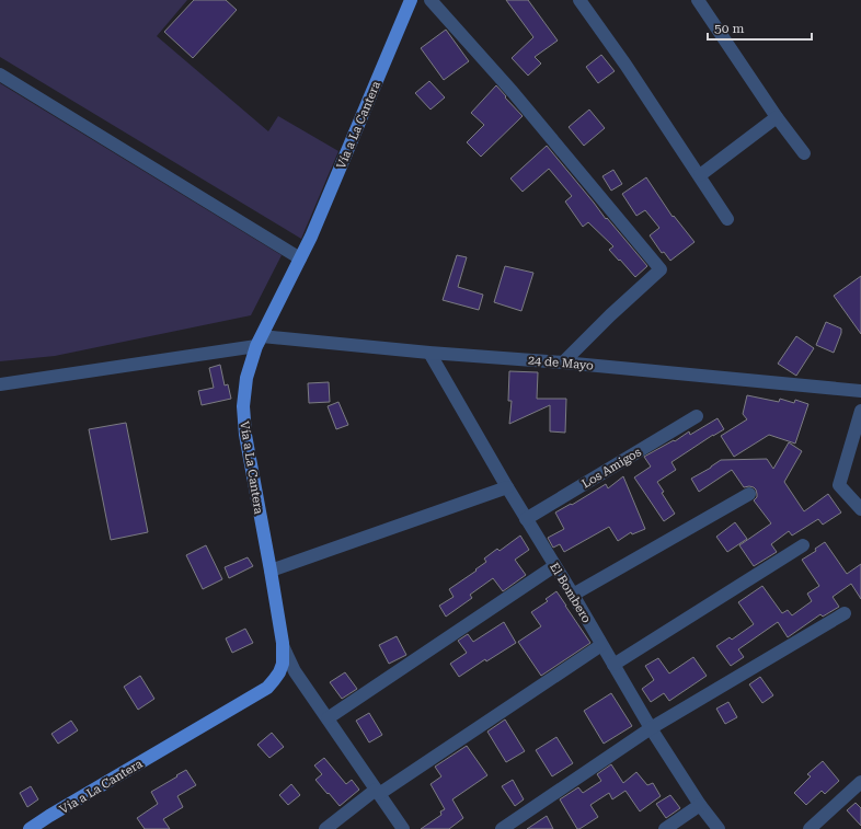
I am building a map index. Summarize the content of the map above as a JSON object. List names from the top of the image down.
{
  "streets": {
    "main road": ["Vía a La Cantera"],
    "street": ["24 de Mayo", "Los Amigos", "El Bombero"]
  },
  "crossings": [
    ["Vía a La Cantera", "24 de Mayo"],
    ["24 de Mayo", "El Bombero"],
    ["Los Amigos", "El Bombero"]
  ],
  "scale_bar": "50 m"
}
